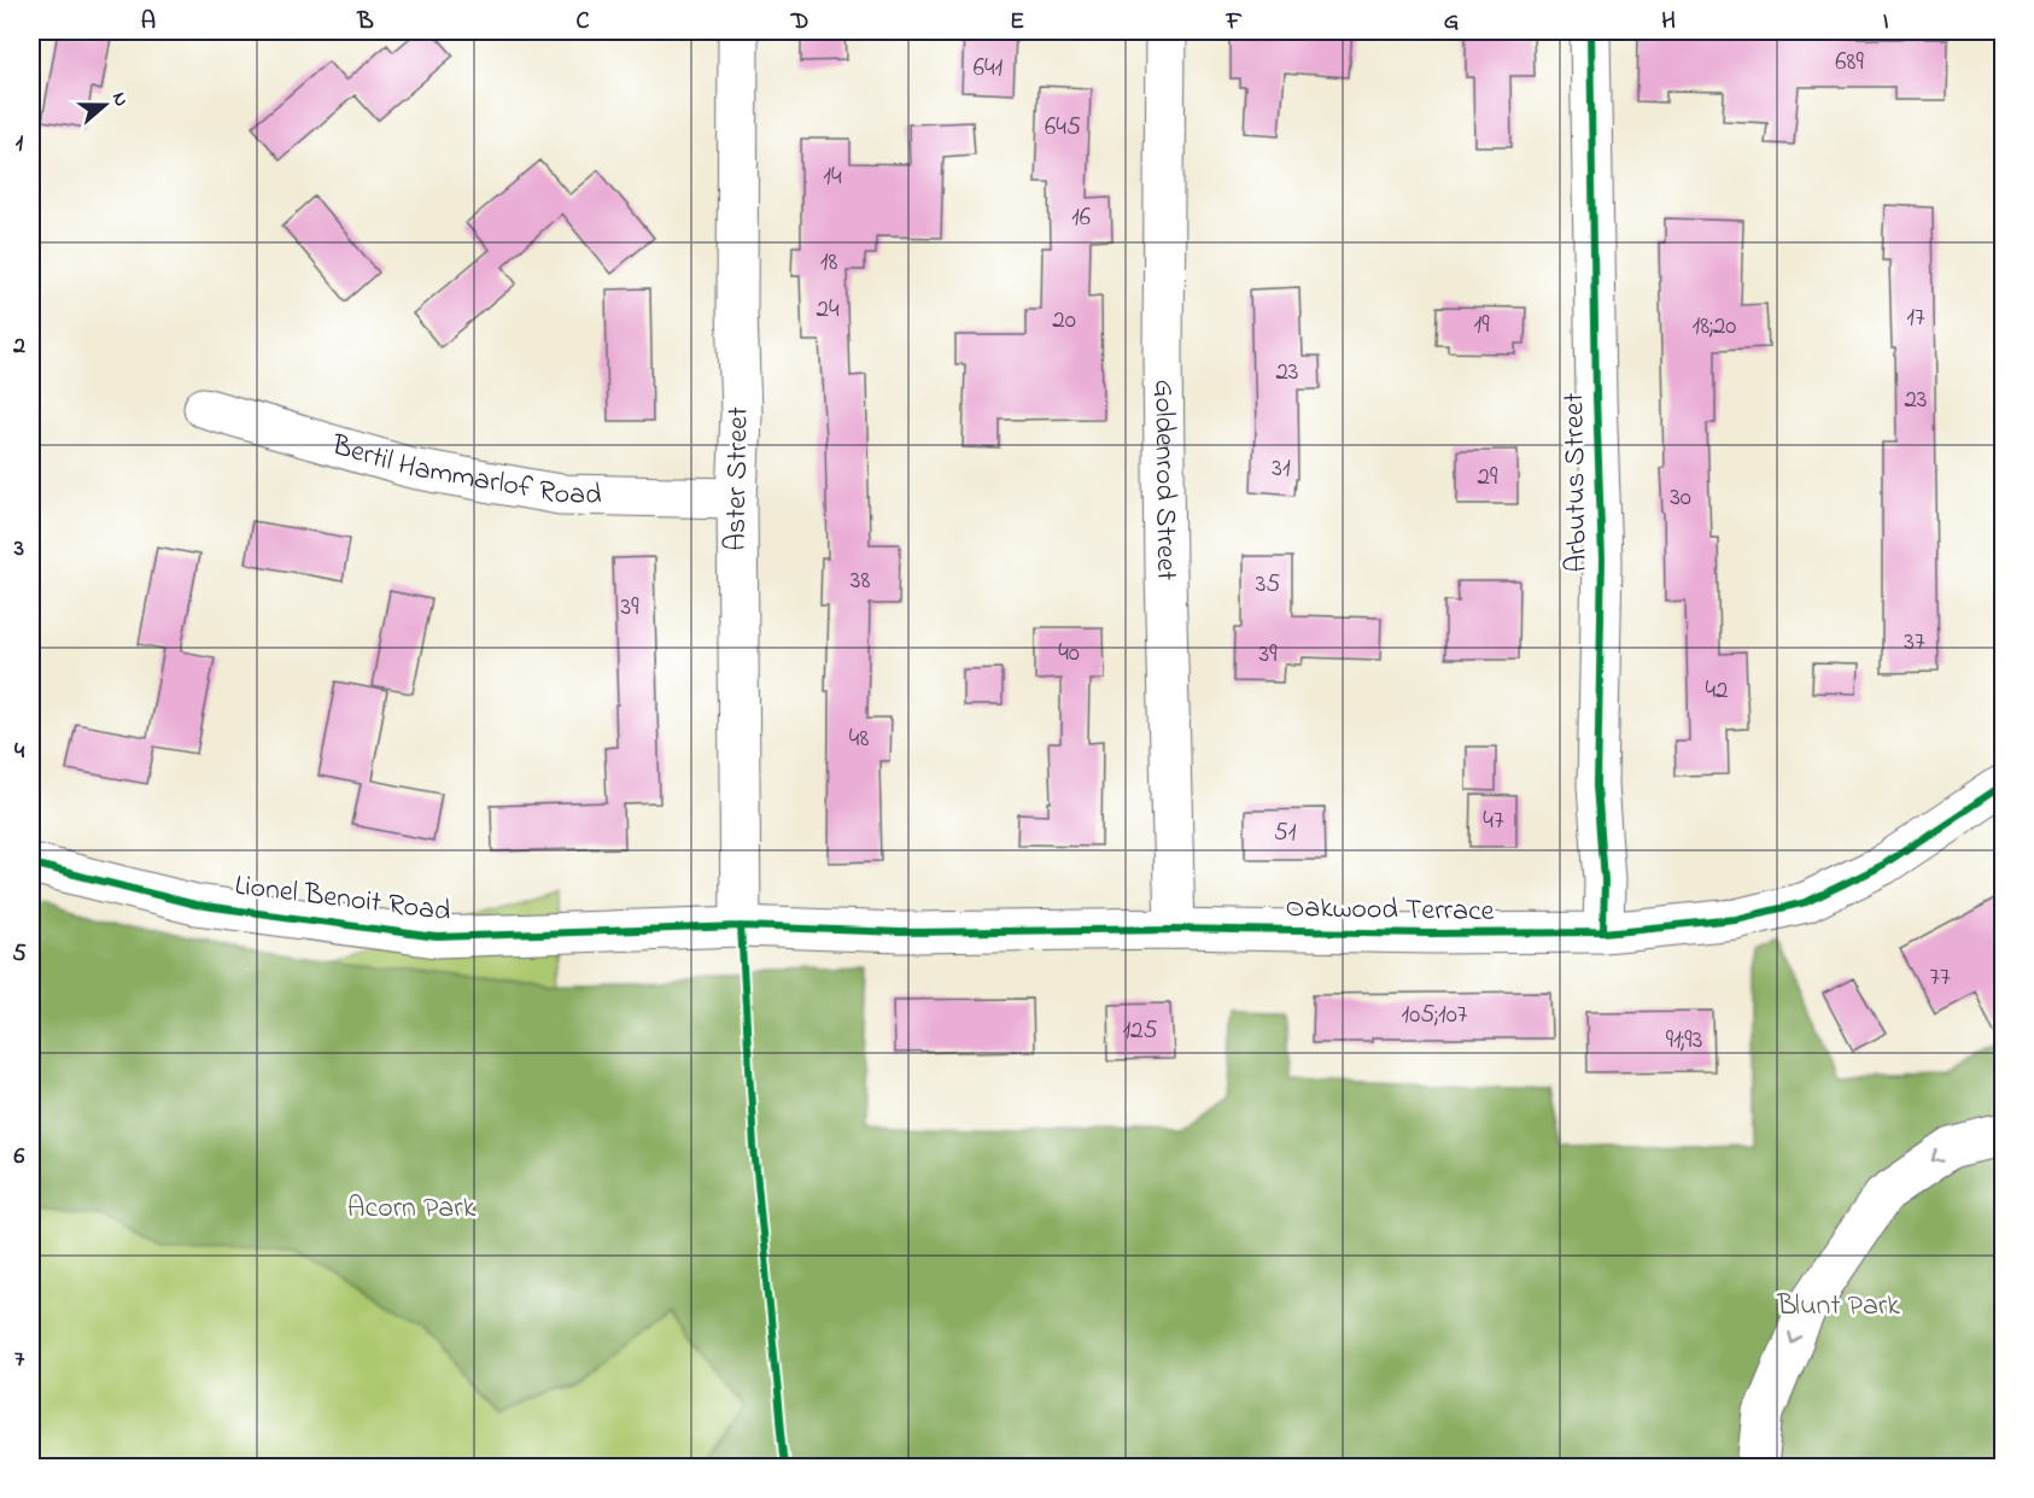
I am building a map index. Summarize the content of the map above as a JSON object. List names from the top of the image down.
{
  "streets": {
    "street": [
      "Bertil Hammarlof Road",
      "Aster Street",
      "Goldenrod Street",
      "Arbutus Street",
      "Lionel Benoit Road",
      "Oakwood Terrace"
    ]
  },
  "crossings": [
    ["Bertil Hammarlof Road", "Aster Street"],
    ["Aster Street", "Lionel Benoit Road"],
    ["Aster Street", "Oakwood Terrace"],
    ["Goldenrod Street", "Oakwood Terrace"],
    ["Arbutus Street", "Oakwood Terrace"],
    ["Lionel Benoit Road", "Oakwood Terrace"]
  ],
  "parks": ["Acorn Park", "Blunt Park"],
  "house_numbers": [
    "689",
    "641",
    "645",
    "14",
    "16",
    "18",
    "24",
    "17",
    "20",
    "19",
    "18;20",
    "23",
    "23",
    "31",
    "29",
    "30",
    "38",
    "35",
    "39",
    "37",
    "40",
    "39",
    "42",
    "48",
    "47",
    "51",
    "77",
    "105;107",
    "125",
    "91;93"
  ],
  "north": "right",
  "grid": {
    "columns": [
      "A",
      "B",
      "C",
      "D",
      "E",
      "F",
      "G",
      "H",
      "I"
    ],
    "rows": [
      "1",
      "2",
      "3",
      "4",
      "5",
      "6",
      "7"
    ]
  }
}
